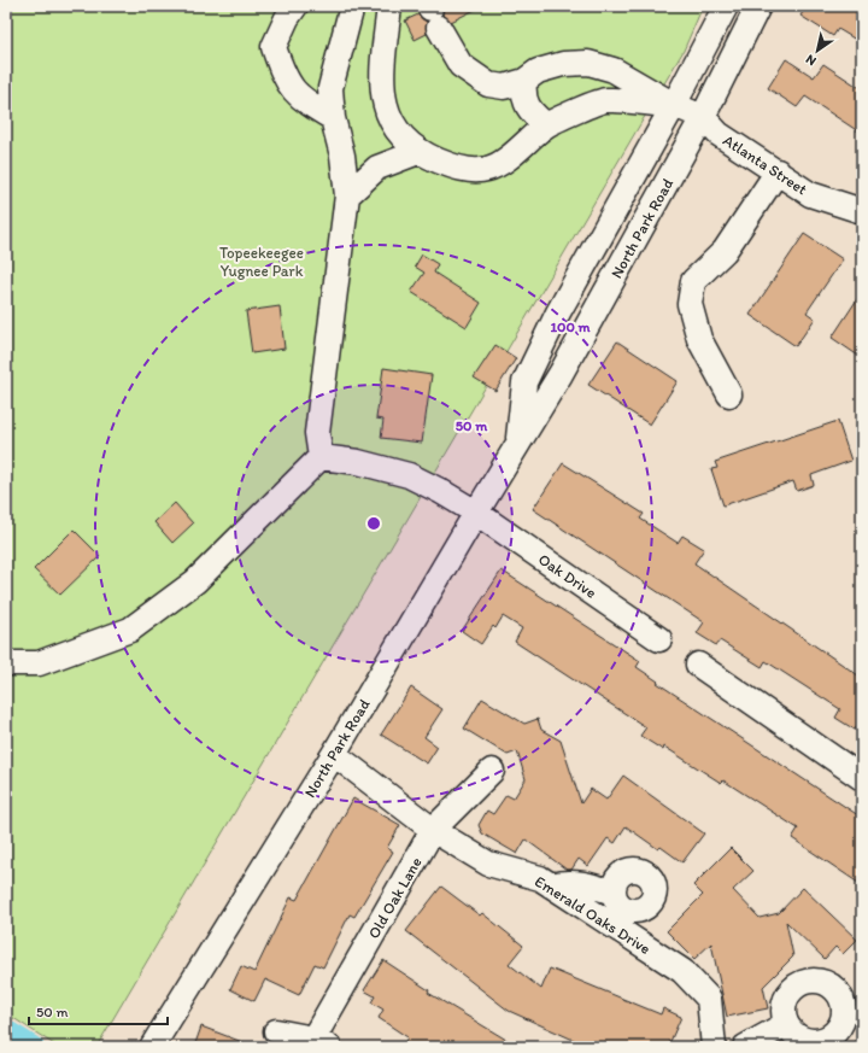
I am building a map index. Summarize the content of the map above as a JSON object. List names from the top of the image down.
{
  "streets": {
    "street": [
      "Atlanta Street",
      "North Park Road",
      "Oak Drive",
      "Old Oak Lane",
      "Emerald Oaks Drive"
    ]
  },
  "crossings": [
    ["Atlanta Street", "North Park Road"],
    ["North Park Road", "Oak Drive"],
    ["North Park Road", "Emerald Oaks Drive"],
    ["Old Oak Lane", "Emerald Oaks Drive"]
  ],
  "parks": ["Topeekeegee Yugnee Park"],
  "scale_bar": "50 m",
  "north": "bottom left",
  "rings": ["100 m", "50 m"]
}
